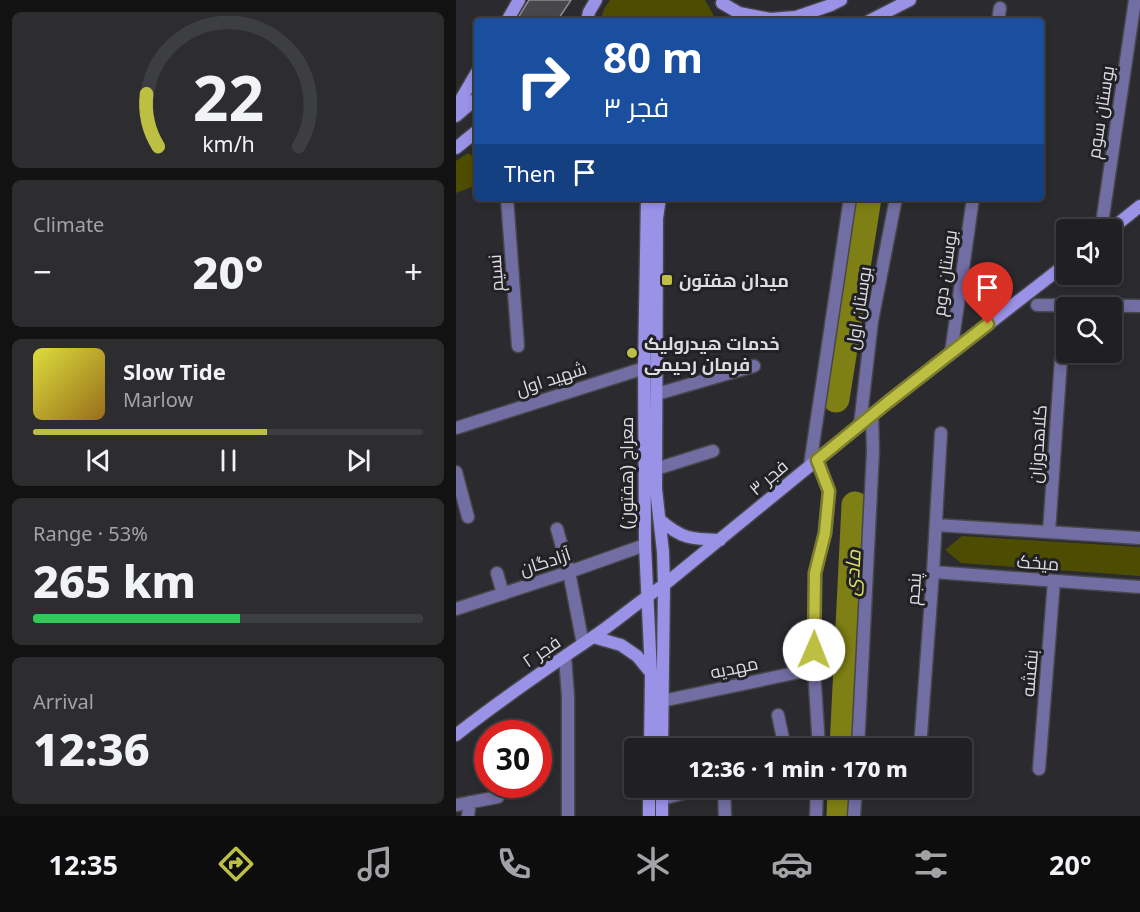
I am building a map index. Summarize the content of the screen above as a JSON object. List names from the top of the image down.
{
  "streets": {
    "main road": ["معراج (هفتون)", "فجر ۳", "فجر ۲"],
    "street": [
      "بوستان سوم",
      "نسیم",
      "بوستان دوم",
      "بوستان اول",
      "شهید اول",
      "کلاهدوزان",
      "آزادگان",
      "میخک",
      "پنجم",
      "مهدیه",
      "بنفشه"
    ]
  },
  "crossings": [
    ["بوستان دوم", "فجر ۳"],
    ["بوستان اول", "فجر ۳"],
    ["شهید اول", "معراج (هفتون)"],
    ["کلاهدوزان", "میخک"],
    ["معراج (هفتون)", "فجر ۳"],
    ["معراج (هفتون)", "آزادگان"],
    ["معراج (هفتون)", "فجر ۲"],
    ["معراج (هفتون)", "مهدیه"],
    ["فجر ۳", "فجر ۲"],
    ["میخک", "پنجم"],
    ["میخک", "بنفشه"]
  ],
  "water": ["مادی"],
  "places": {
    "transit": ["میدان هفتون"],
    "other": ["خدمات هیدرولیک فرمان رحیمی"]
  },
  "page": {
    "turn": ["80 m", "فجر ۳"],
    "then": "Then",
    "tile": [
      "Climate",
      ["Range · 53%", "265 km"],
      ["Arrival", "12:36"]
    ],
    "heat": ["−", "20°", "+"],
    "song": ["Slow Tide", "Marlow"],
    "limit": "30",
    "trip": "12:36 · 1 min · 170 m",
    "tabs": ["12:35", "20°"],
    "gauge": ["22", "km/h"]
  }
}
